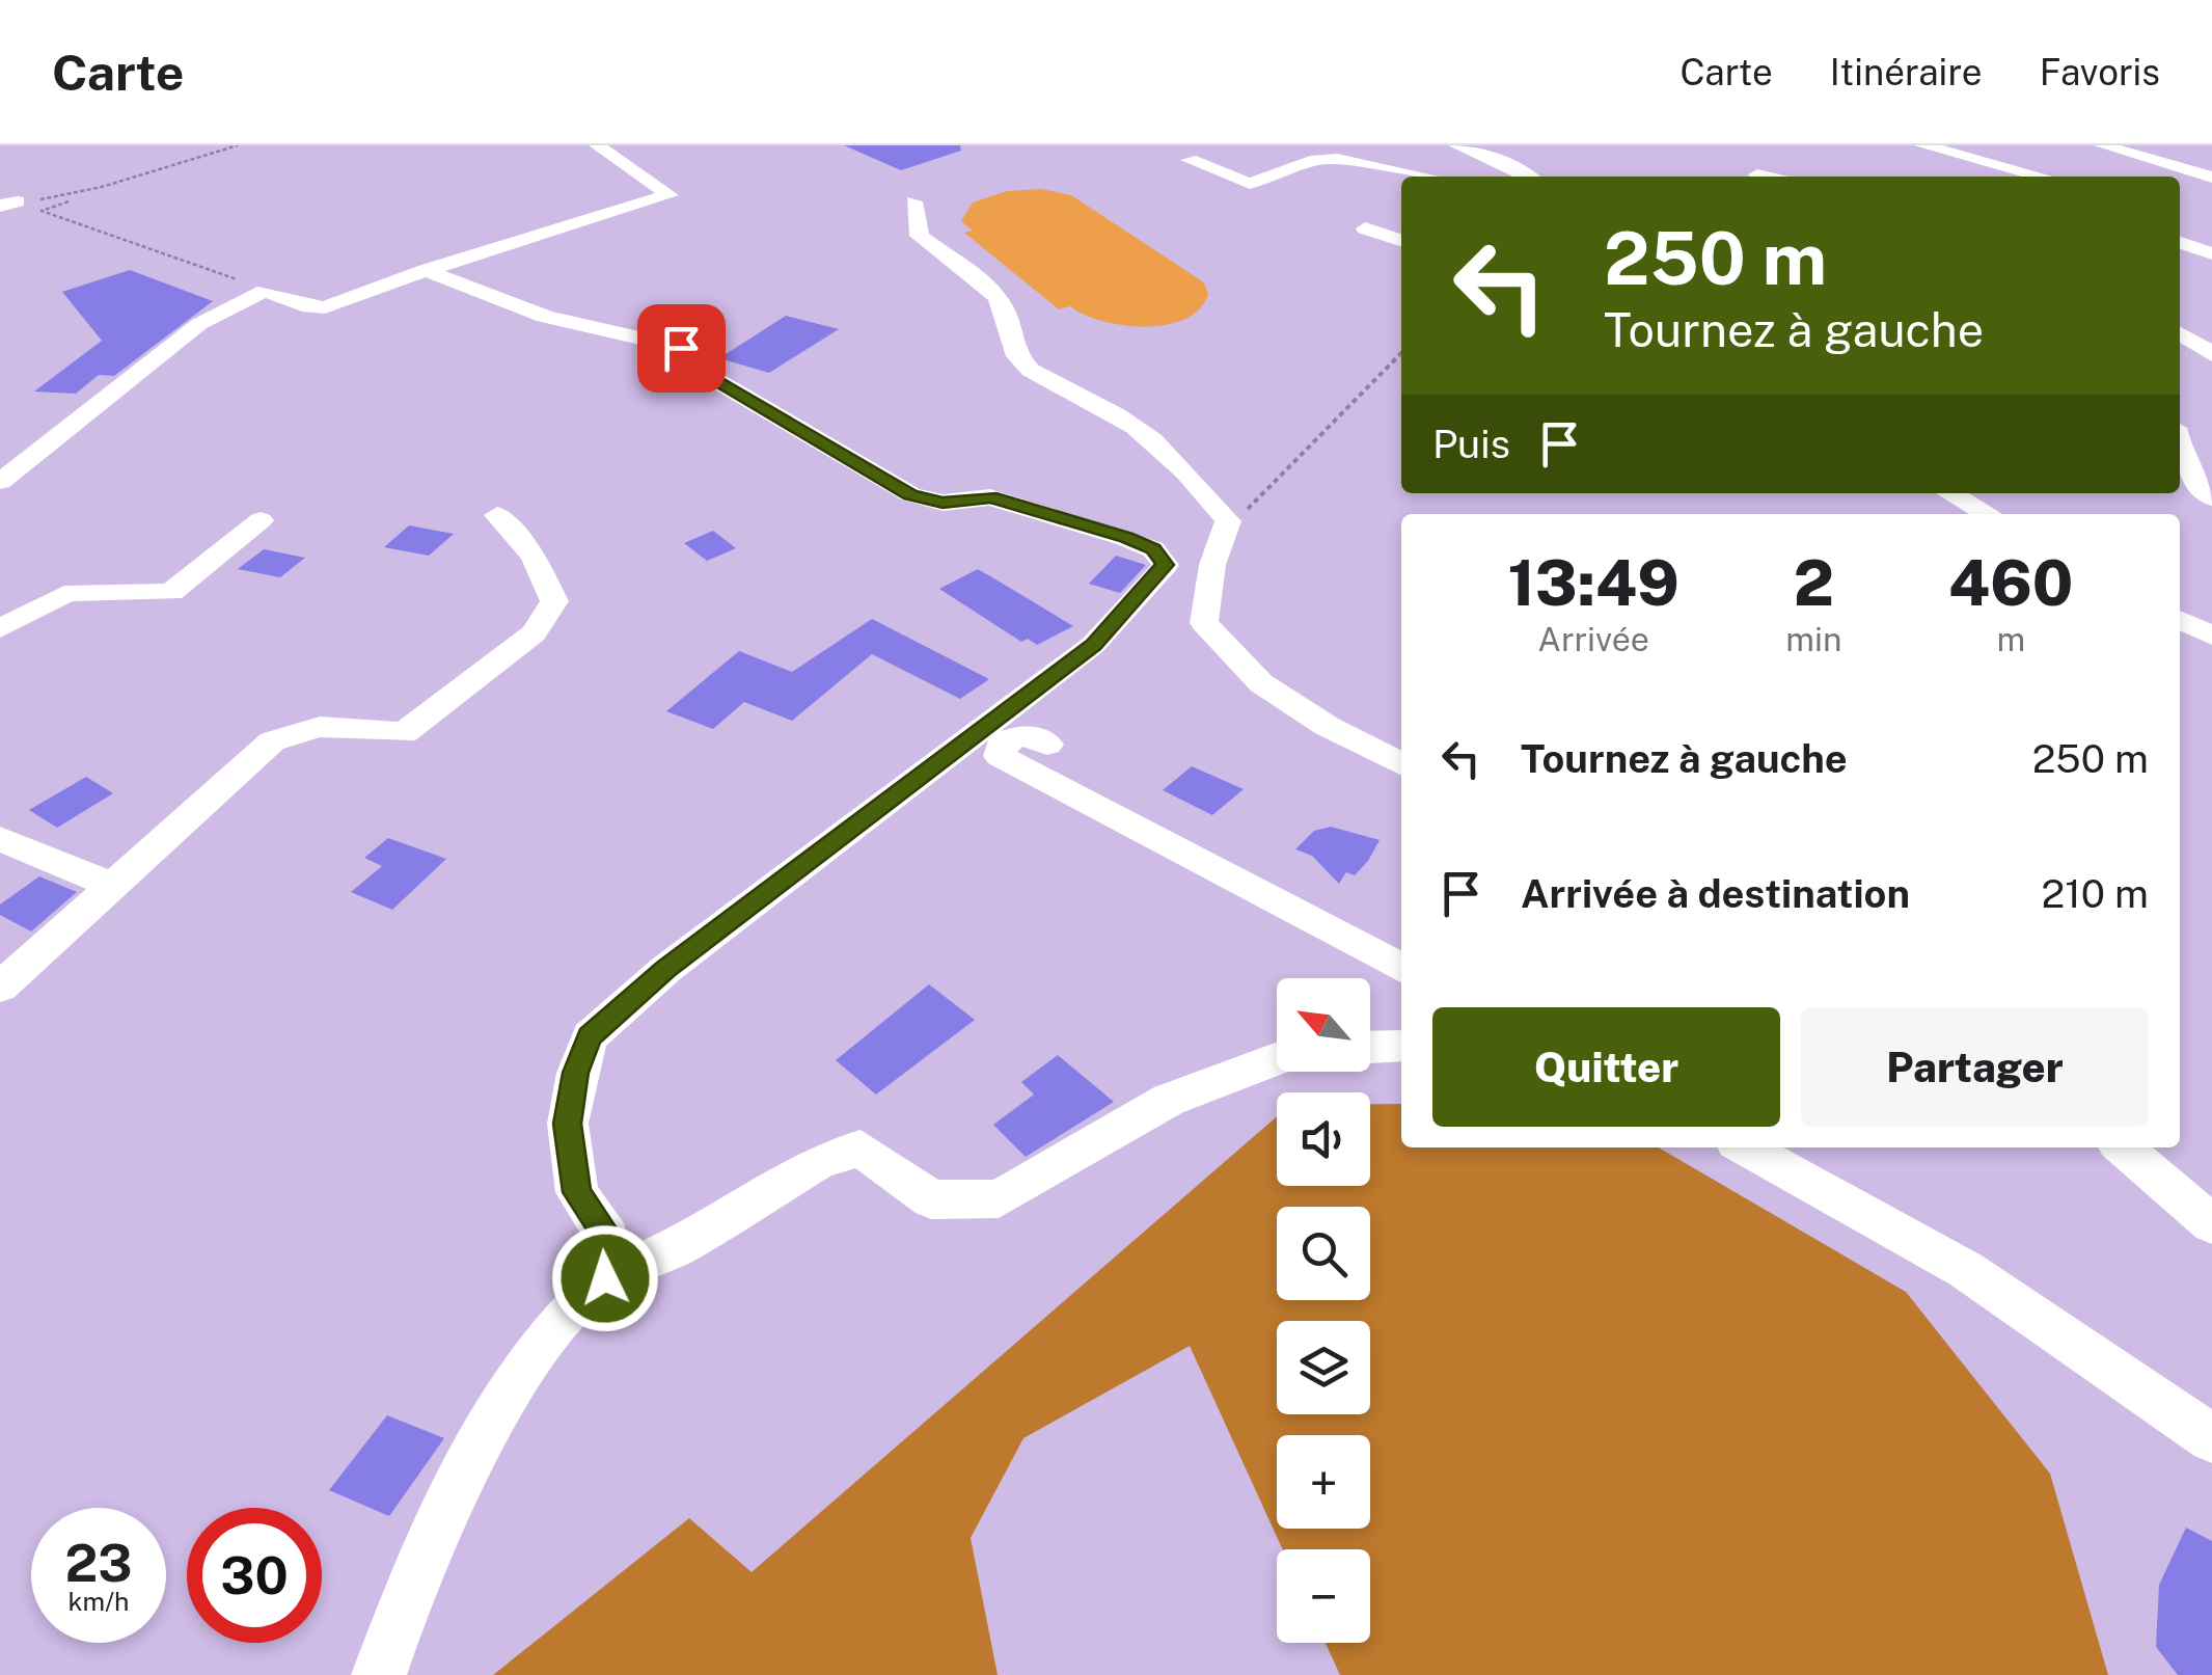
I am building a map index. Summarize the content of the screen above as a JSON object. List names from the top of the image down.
{
  "north": "top left",
  "page": {
    "header": "Carte",
    "nav": ["Carte", "Itinéraire", "Favoris"],
    "turn": ["250 m", "Tournez à gauche"],
    "then": "Puis",
    "eta": [
      "13:49",
      "Arrivée",
      "2",
      "min",
      "460",
      "m"
    ],
    "list": [
      {
        "name": "Tournez à gauche",
        "value": "250 m"
      },
      {
        "name": "Arrivée à destination",
        "value": "210 m"
      }
    ],
    "map_buttons": ["+", "−"],
    "buttons": ["Quitter", "Partager"],
    "speed": "23 km/h",
    "limit": "30"
  }
}
